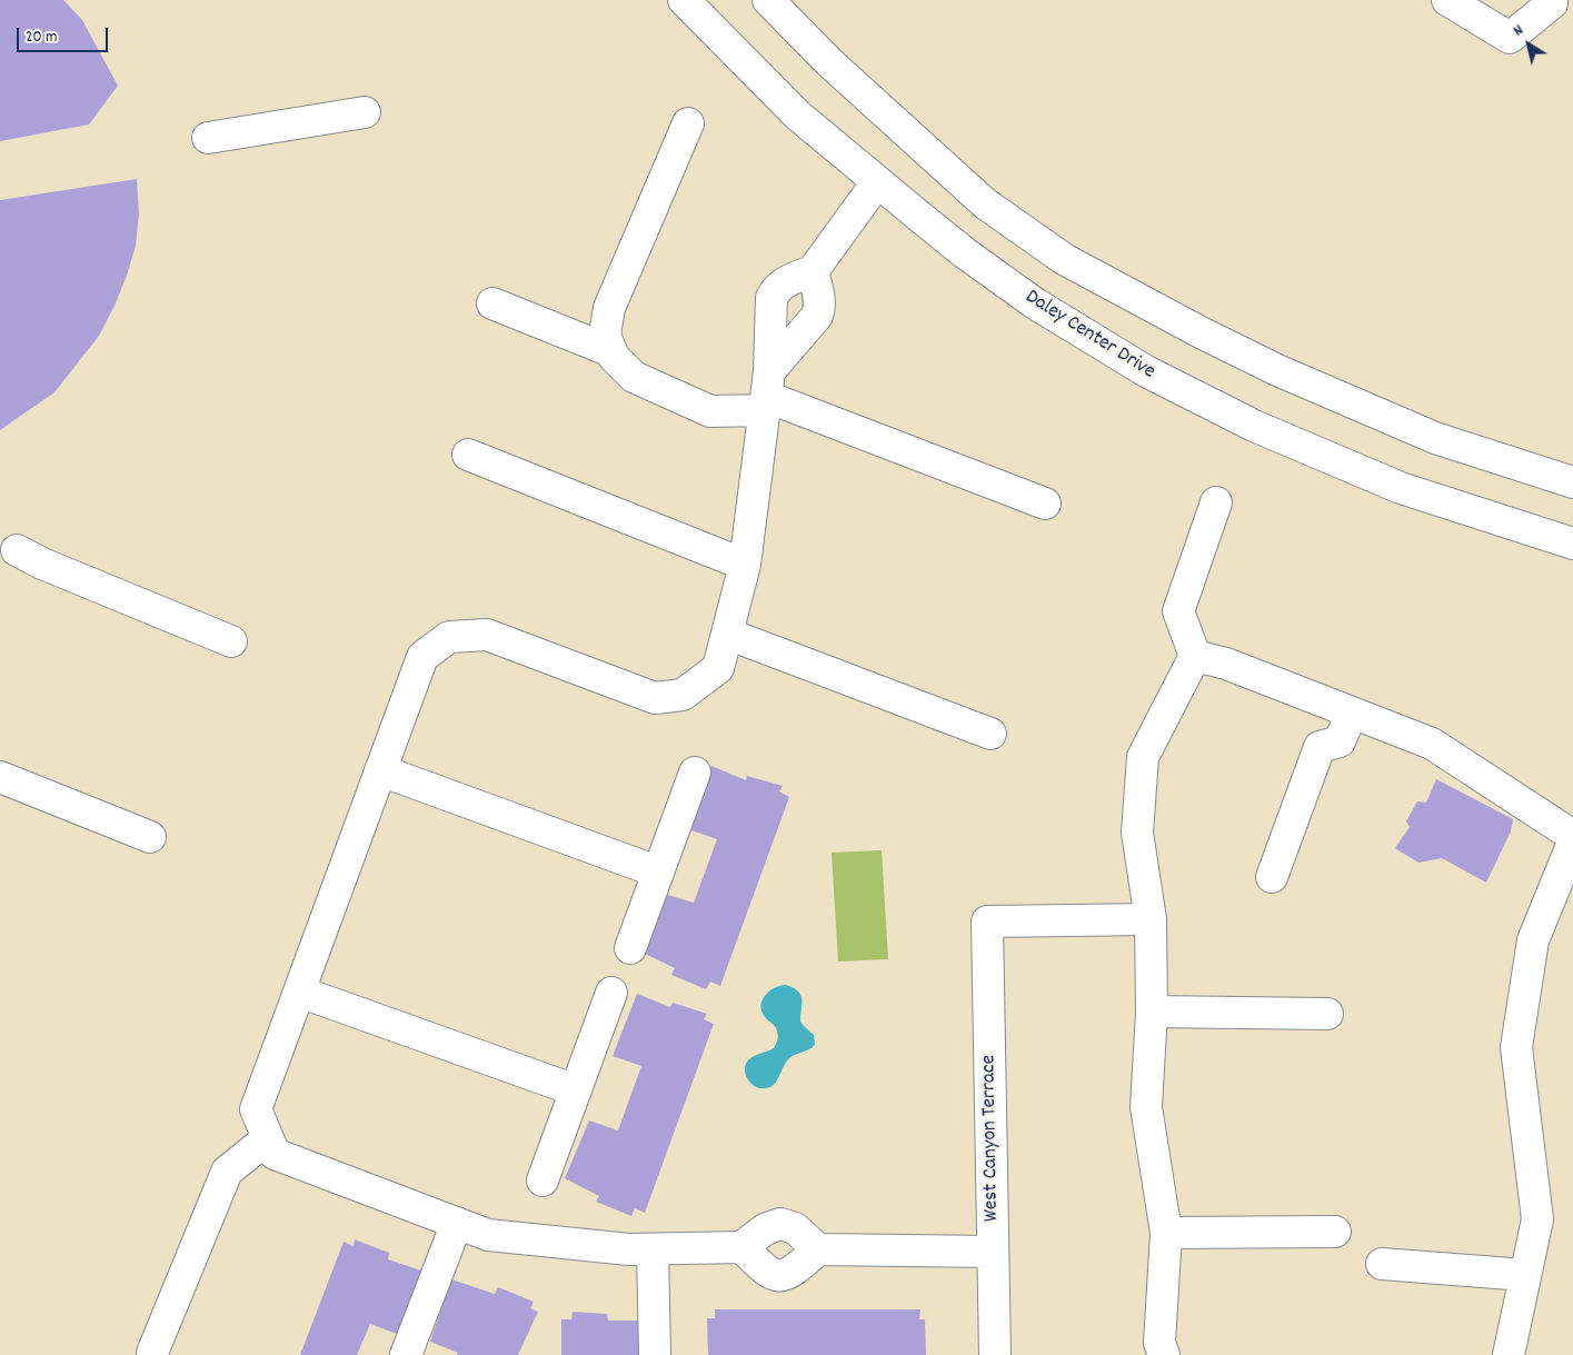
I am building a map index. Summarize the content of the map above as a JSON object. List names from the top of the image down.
{
  "streets": {
    "street": ["Daley Center Drive", "West Canyon Terrace"]
  },
  "scale_bar": "20 m",
  "north": "top left"
}
